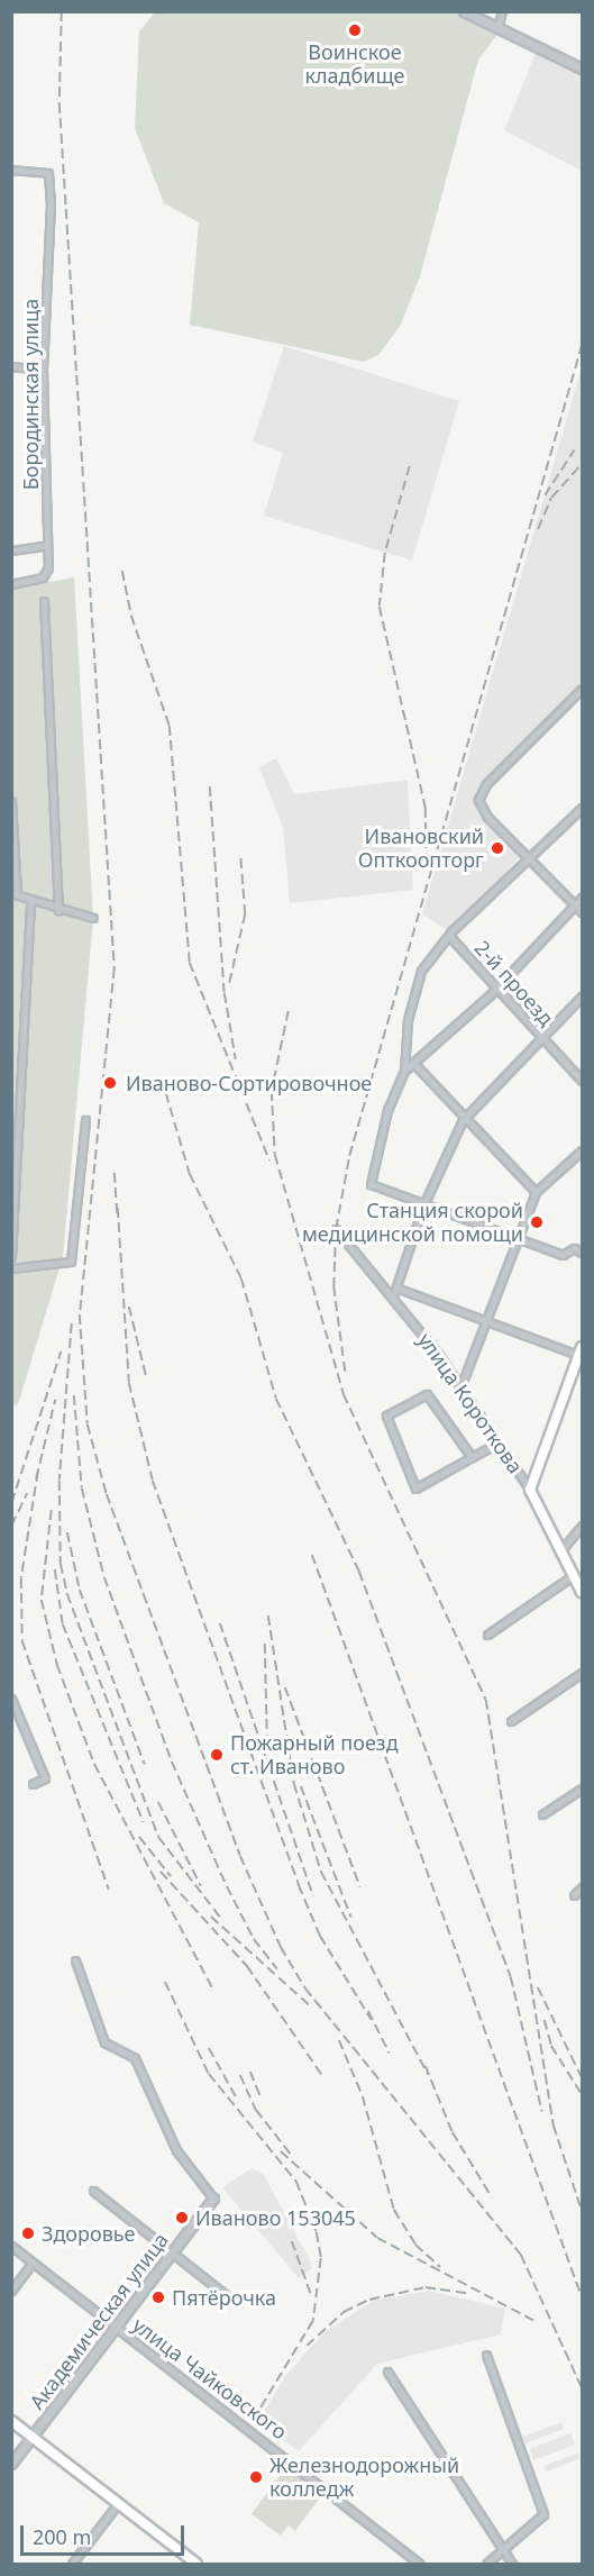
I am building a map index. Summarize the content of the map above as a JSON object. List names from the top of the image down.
{
  "streets": {
    "main road": ["улица Короткова"],
    "street": [
      "Бородинская улица",
      "2-й проезд",
      "Академическая улица",
      "улица Чайковского"
    ]
  },
  "crossings": [
    ["Академическая улица", "улица Чайковского"]
  ],
  "places": [
    "Воинское кладбище",
    "Ивановский Опткоопторг",
    "Иваново-Сортировочное",
    "Станция скорой медицинской помощи",
    "Пожарный поезд ст. Иваново",
    "Иваново 153045",
    "Здоровье",
    "Пятёрочка",
    "Железнодорожный колледж"
  ],
  "scale_bar": "200 m"
}
